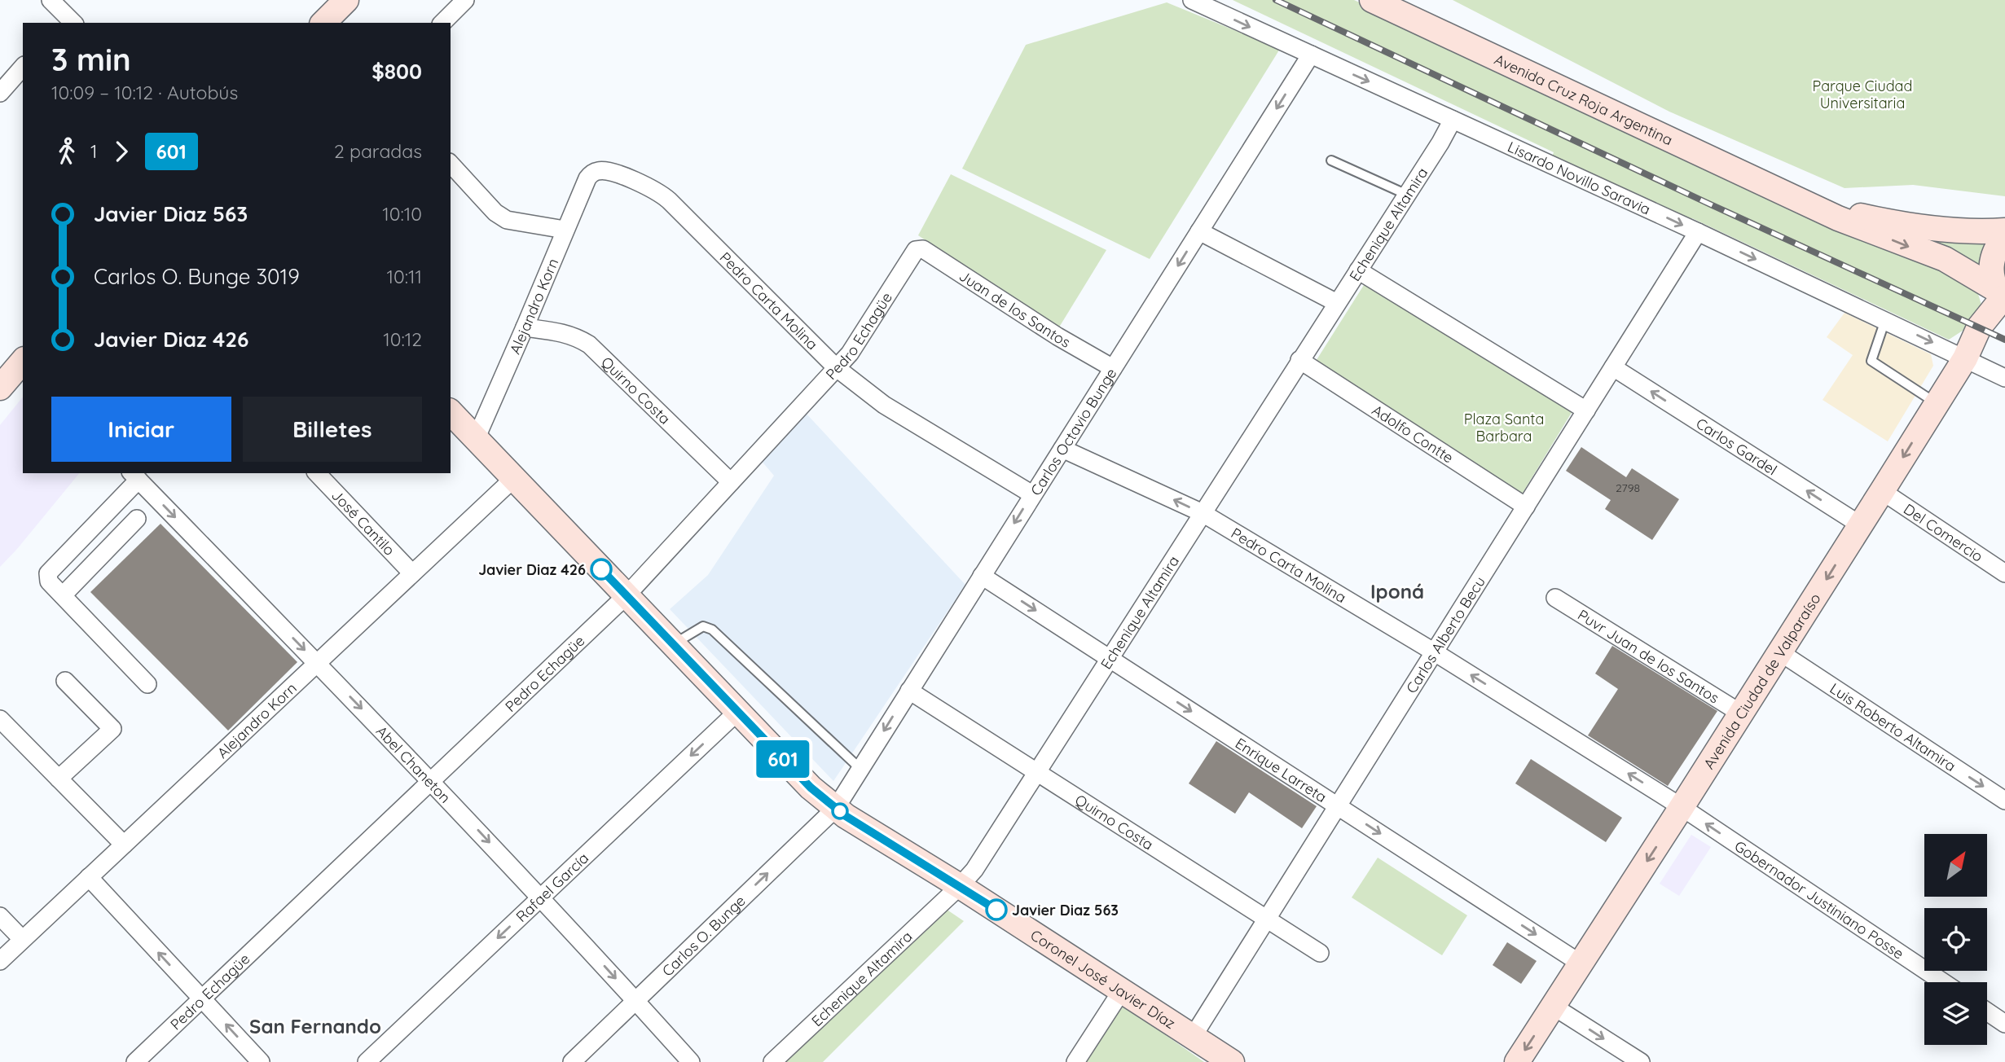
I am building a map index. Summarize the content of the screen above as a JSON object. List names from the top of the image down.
{
  "streets": {
    "main road": ["Avenida Cruz Roja Argentina", "Avenida Ciudad de Valparaíso", "Coronel José Javier Díaz"],
    "street": [
      "Lisardo Novillo Saravia",
      "Echenique Altamira",
      "Pedro Carta Molina",
      "Alejandro Korn",
      "Juan de los Santos",
      "Pedro Echagüe",
      "Quirno Costa",
      "Carlos Octavio Bunge",
      "Adolfo Contte",
      "Carlos Gardel",
      "José Cantilo",
      "Del Comercio",
      "Carlos Alberto Becu",
      "Puvr Juan de los Santos",
      "Luis Roberto Altamira",
      "Abel Chaneton",
      "Enrique Larreta",
      "Rafael García",
      "Gobernador Justiniano Posse",
      "Carlos O. Bunge"
    ]
  },
  "crossings": [
    ["Avenida Cruz Roja Argentina", "Avenida Ciudad de Valparaíso"],
    ["Lisardo Novillo Saravia", "Echenique Altamira"],
    ["Lisardo Novillo Saravia", "Carlos Octavio Bunge"],
    ["Lisardo Novillo Saravia", "Carlos Alberto Becu"],
    ["Lisardo Novillo Saravia", "Avenida Ciudad de Valparaíso"],
    ["Echenique Altamira", "Pedro Carta Molina"],
    ["Echenique Altamira", "Quirno Costa"],
    ["Echenique Altamira", "Adolfo Contte"],
    ["Echenique Altamira", "Enrique Larreta"],
    ["Echenique Altamira", "Coronel José Javier Díaz"],
    ["Pedro Carta Molina", "Alejandro Korn"],
    ["Pedro Carta Molina", "Pedro Echagüe"],
    ["Pedro Carta Molina", "Carlos Octavio Bunge"],
    ["Pedro Carta Molina", "Carlos Alberto Becu"],
    ["Pedro Carta Molina", "Avenida Ciudad de Valparaíso"],
    ["Pedro Carta Molina", "Gobernador Justiniano Posse"],
    ["Alejandro Korn", "Quirno Costa"],
    ["Alejandro Korn", "José Cantilo"],
    ["Alejandro Korn", "Abel Chaneton"],
    ["Alejandro Korn", "Coronel José Javier Díaz"],
    ["Juan de los Santos", "Pedro Echagüe"],
    ["Juan de los Santos", "Carlos Octavio Bunge"],
    ["Pedro Echagüe", "Quirno Costa"],
    ["Pedro Echagüe", "Abel Chaneton"],
    ["Pedro Echagüe", "Coronel José Javier Díaz"],
    ["Quirno Costa", "Carlos Octavio Bunge"],
    ["Quirno Costa", "Carlos Alberto Becu"],
    ["Carlos Octavio Bunge", "Enrique Larreta"],
    ["Carlos Octavio Bunge", "Carlos O. Bunge"],
    ["Carlos Octavio Bunge", "Coronel José Javier Díaz"],
    ["Adolfo Contte", "Carlos Alberto Becu"],
    ["Carlos Gardel", "Carlos Alberto Becu"],
    ["Carlos Gardel", "Avenida Ciudad de Valparaíso"],
    ["Del Comercio", "Avenida Ciudad de Valparaíso"],
    ["Carlos Alberto Becu", "Enrique Larreta"],
    ["Carlos Alberto Becu", "Coronel José Javier Díaz"],
    ["Puvr Juan de los Santos", "Avenida Ciudad de Valparaíso"],
    ["Avenida Ciudad de Valparaíso", "Luis Roberto Altamira"],
    ["Avenida Ciudad de Valparaíso", "Enrique Larreta"],
    ["Avenida Ciudad de Valparaíso", "Gobernador Justiniano Posse"],
    ["Abel Chaneton", "Rafael García"],
    ["Abel Chaneton", "Carlos O. Bunge"],
    ["Rafael García", "Coronel José Javier Díaz"],
    ["Carlos O. Bunge", "Coronel José Javier Díaz"]
  ],
  "one_way": [
    "Lisardo Novillo Saravia",
    "Carlos Octavio Bunge",
    "Carlos Gardel",
    "Avenida Ciudad de Valparaíso",
    "Luis Roberto Altamira",
    "Abel Chaneton",
    "Enrique Larreta",
    "Rafael García",
    "Gobernador Justiniano Posse",
    "Carlos O. Bunge"
  ],
  "districts": ["Iponá", "San Fernando"],
  "parks": ["Parque Ciudad Universitaria", "Plaza Santa Barbara"],
  "places": ["Javier Diaz 426", "Javier Diaz 563"],
  "lines": ["bus line 601"],
  "house_numbers": ["2798"],
  "north": "top right",
  "page": {
    "on_map": "601",
    "heading": ["3 min", "10:09 – 10:12 · Autobús", "$800"],
    "legs": ["1", "601", "2 paradas"],
    "list": [
      {
        "name": "Javier Diaz 563",
        "value": "10:10"
      },
      {
        "name": "Carlos O. Bunge 3019",
        "value": "10:11"
      },
      {
        "name": "Javier Diaz 426",
        "value": "10:12"
      }
    ],
    "buttons": ["Iniciar", "Billetes"]
  }
}
